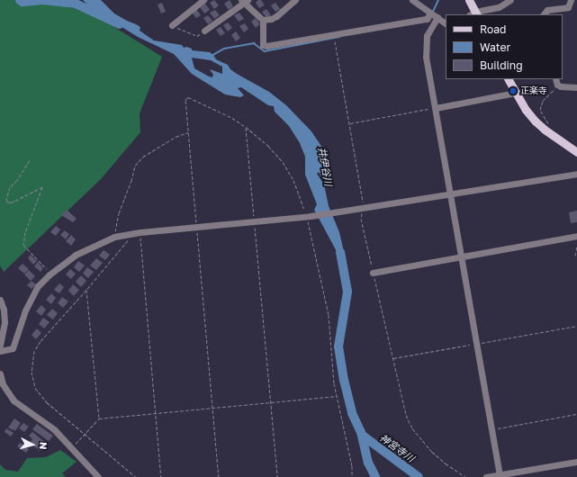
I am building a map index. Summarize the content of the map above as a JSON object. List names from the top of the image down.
{
  "water": ["井伊谷川", "神宮寺川"],
  "places": ["正楽寺"],
  "legend": ["Road", "Water", "Building"],
  "north": "right"
}
